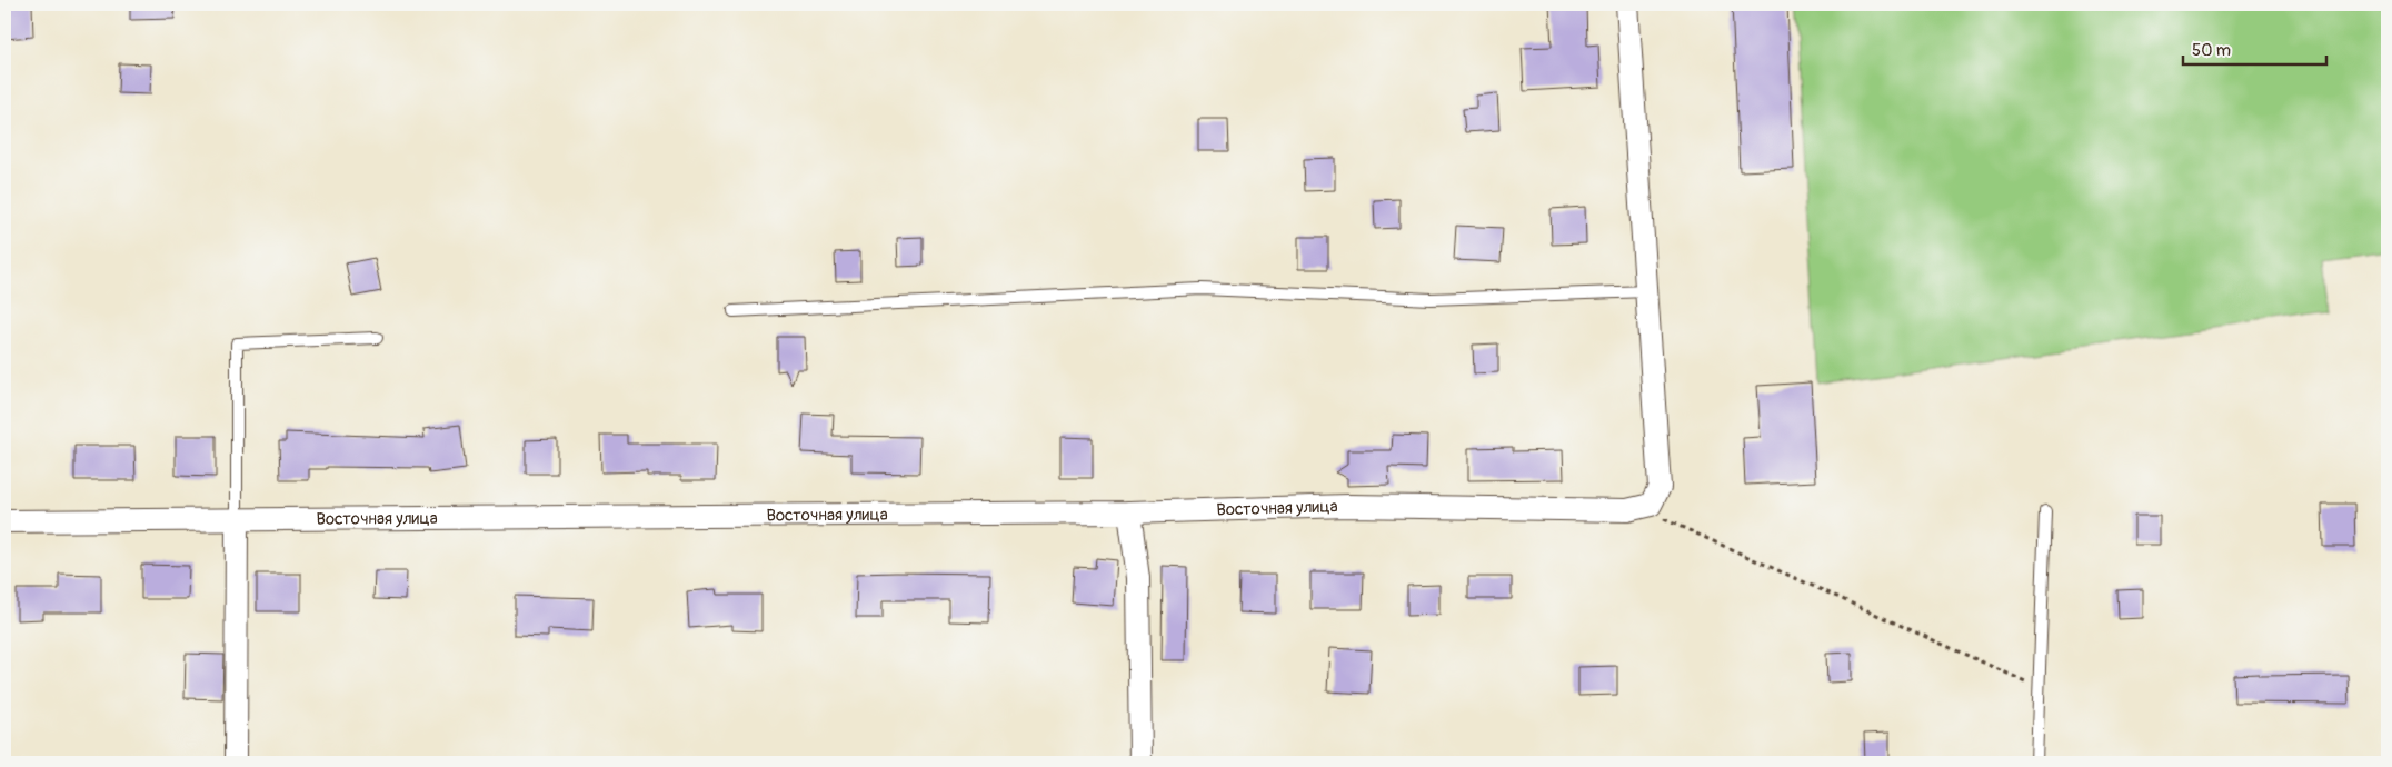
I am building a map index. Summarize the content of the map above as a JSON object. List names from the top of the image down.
{
  "streets": {
    "street": ["Восточная улица"]
  },
  "scale_bar": "50 m"
}
